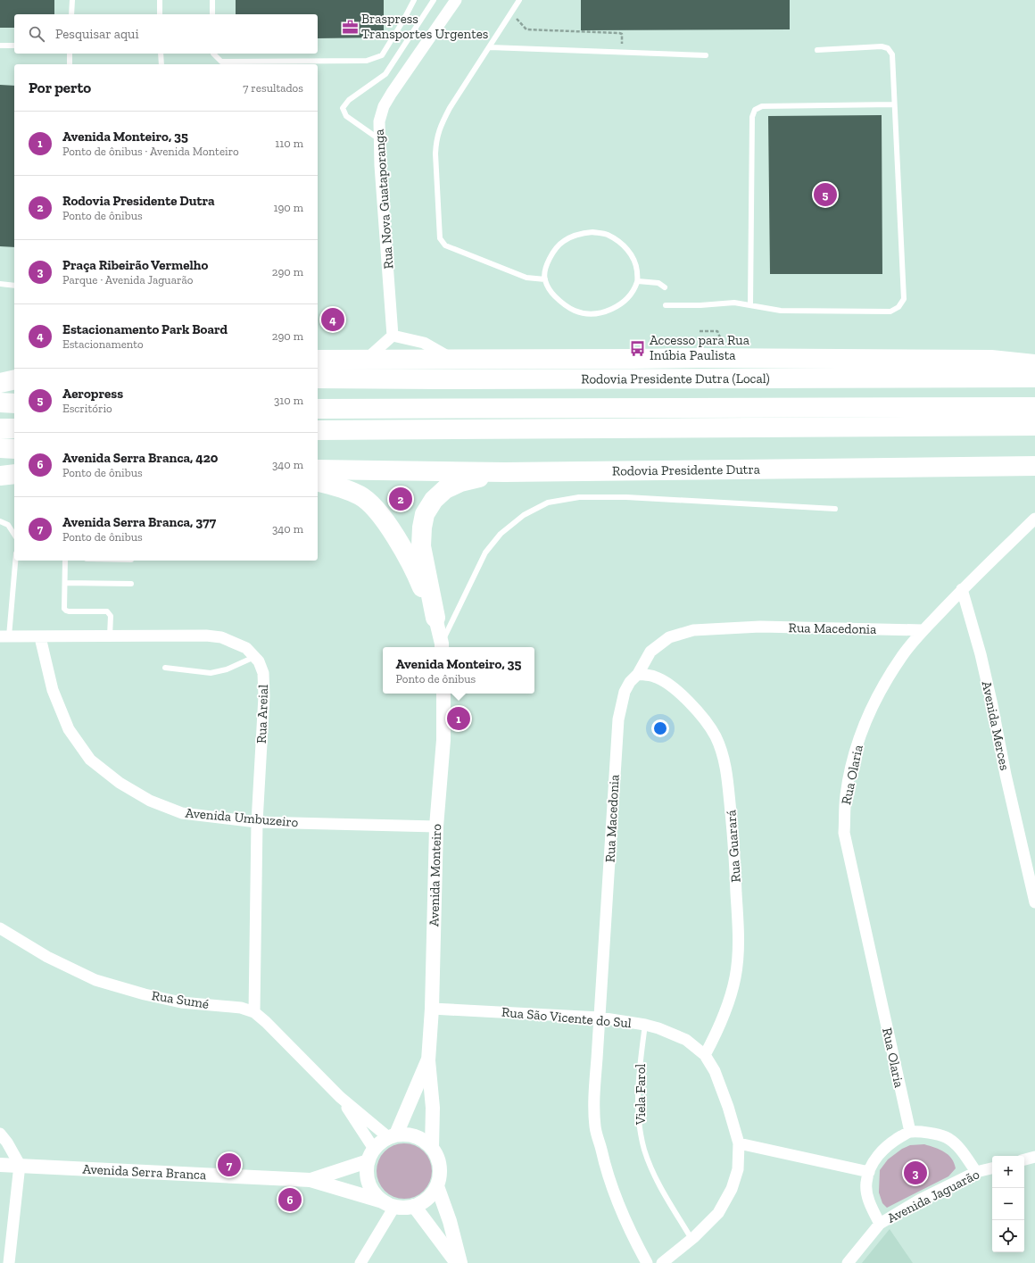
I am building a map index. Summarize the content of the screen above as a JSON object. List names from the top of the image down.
{
  "streets": {
    "highway": ["Rodovia Presidente Dutra (Local)", "Rodovia Presidente Dutra"],
    "street": [
      "Rua Nova Guataporanga",
      "Rua Macedonia",
      "Rua Areial",
      "Avenida Merces",
      "Rua Olaria",
      "Avenida Umbuzeiro",
      "Rua Guarará",
      "Avenida Monteiro",
      "Rua Sumé",
      "Rua São Vicente do Sul",
      "Avenida Serra Branca",
      "Avenida Jaguarão"
    ],
    "lane": ["Viela Farol"]
  },
  "crossings": [
    ["Rua Macedonia", "Rua Olaria"],
    ["Rua Macedonia", "Rua Guarará"],
    ["Rua Macedonia", "Rua São Vicente do Sul"],
    ["Rua Areial", "Avenida Umbuzeiro"],
    ["Rua Areial", "Rua Sumé"],
    ["Avenida Merces", "Rua Olaria"],
    ["Avenida Umbuzeiro", "Avenida Monteiro"],
    ["Rua Guarará", "Rua São Vicente do Sul"],
    ["Avenida Monteiro", "Rua Sumé"],
    ["Avenida Monteiro", "Rua São Vicente do Sul"],
    ["Avenida Monteiro", "Avenida Serra Branca"],
    ["Rua Sumé", "Avenida Serra Branca"],
    ["Rua São Vicente do Sul", "Viela Farol"]
  ],
  "places": {
    "office": ["Braspress Transportes Urgentes"],
    "bus stop": ["Accesso para Rua Inúbia Paulista"]
  },
  "page": {
    "search": "Pesquisar aqui",
    "heading": ["Por perto", "7 resultados"],
    "list": [
      {
        "mark": "1",
        "name": "Avenida Monteiro, 35",
        "note": "Ponto de ônibus · Avenida Monteiro",
        "value": "110 m"
      },
      {
        "mark": "2",
        "name": "Rodovia Presidente Dutra",
        "note": "Ponto de ônibus",
        "value": "190 m"
      },
      {
        "mark": "3",
        "name": "Praça Ribeirão Vermelho",
        "note": "Parque · Avenida Jaguarão",
        "value": "290 m"
      },
      {
        "mark": "4",
        "name": "Estacionamento Park Board",
        "note": "Estacionamento",
        "value": "290 m"
      },
      {
        "mark": "5",
        "name": "Aeropress",
        "note": "Escritório",
        "value": "310 m"
      },
      {
        "mark": "6",
        "name": "Avenida Serra Branca, 420",
        "note": "Ponto de ônibus",
        "value": "340 m"
      },
      {
        "mark": "7",
        "name": "Avenida Serra Branca, 377",
        "note": "Ponto de ônibus",
        "value": "340 m"
      }
    ],
    "pins": [
      "5",
      "4",
      "2",
      "1",
      "7",
      "3",
      "6"
    ],
    "popup": ["Avenida Monteiro, 35", "Ponto de ônibus"],
    "map_buttons": ["+", "−"]
  }
}
